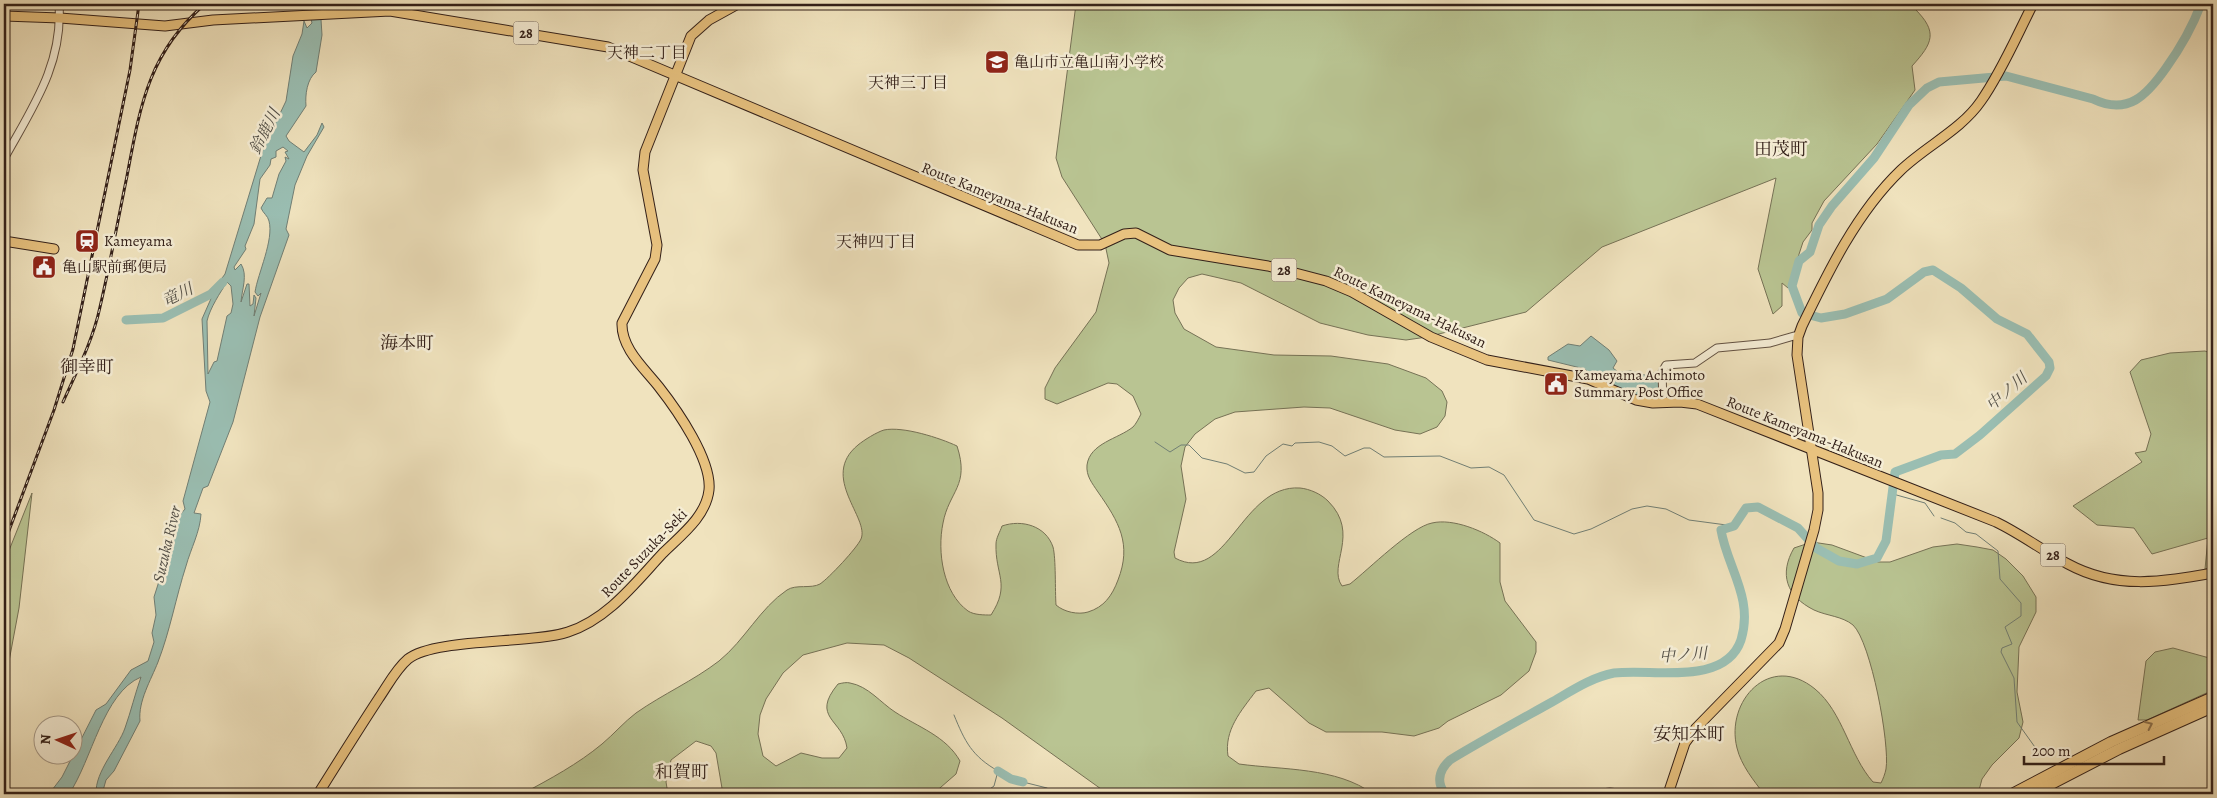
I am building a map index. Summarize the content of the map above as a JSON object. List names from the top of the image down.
{
  "streets": {
    "main road": ["28", "Route Kameyama-Hakusan", "Route Suzuka-Seki"]
  },
  "crossings": [
    ["Route Kameyama-Hakusan", "Route Suzuka-Seki"]
  ],
  "districts": [
    "天神二丁目",
    "天神三丁目",
    "田茂町",
    "天神四丁目",
    "海本町",
    "御幸町",
    "安知本町",
    "和賀町"
  ],
  "water": [
    "鈴鹿川",
    "竜川",
    "中ノ川",
    "Suzuka River"
  ],
  "places": {
    "school or university": ["亀山市立亀山南小学校"],
    "station": ["Kameyama"],
    "public building": ["亀山駅前郵便局", "Kameyama Achimoto Summary Post Office"]
  },
  "scale_bar": "200 m",
  "north": "left"
}
